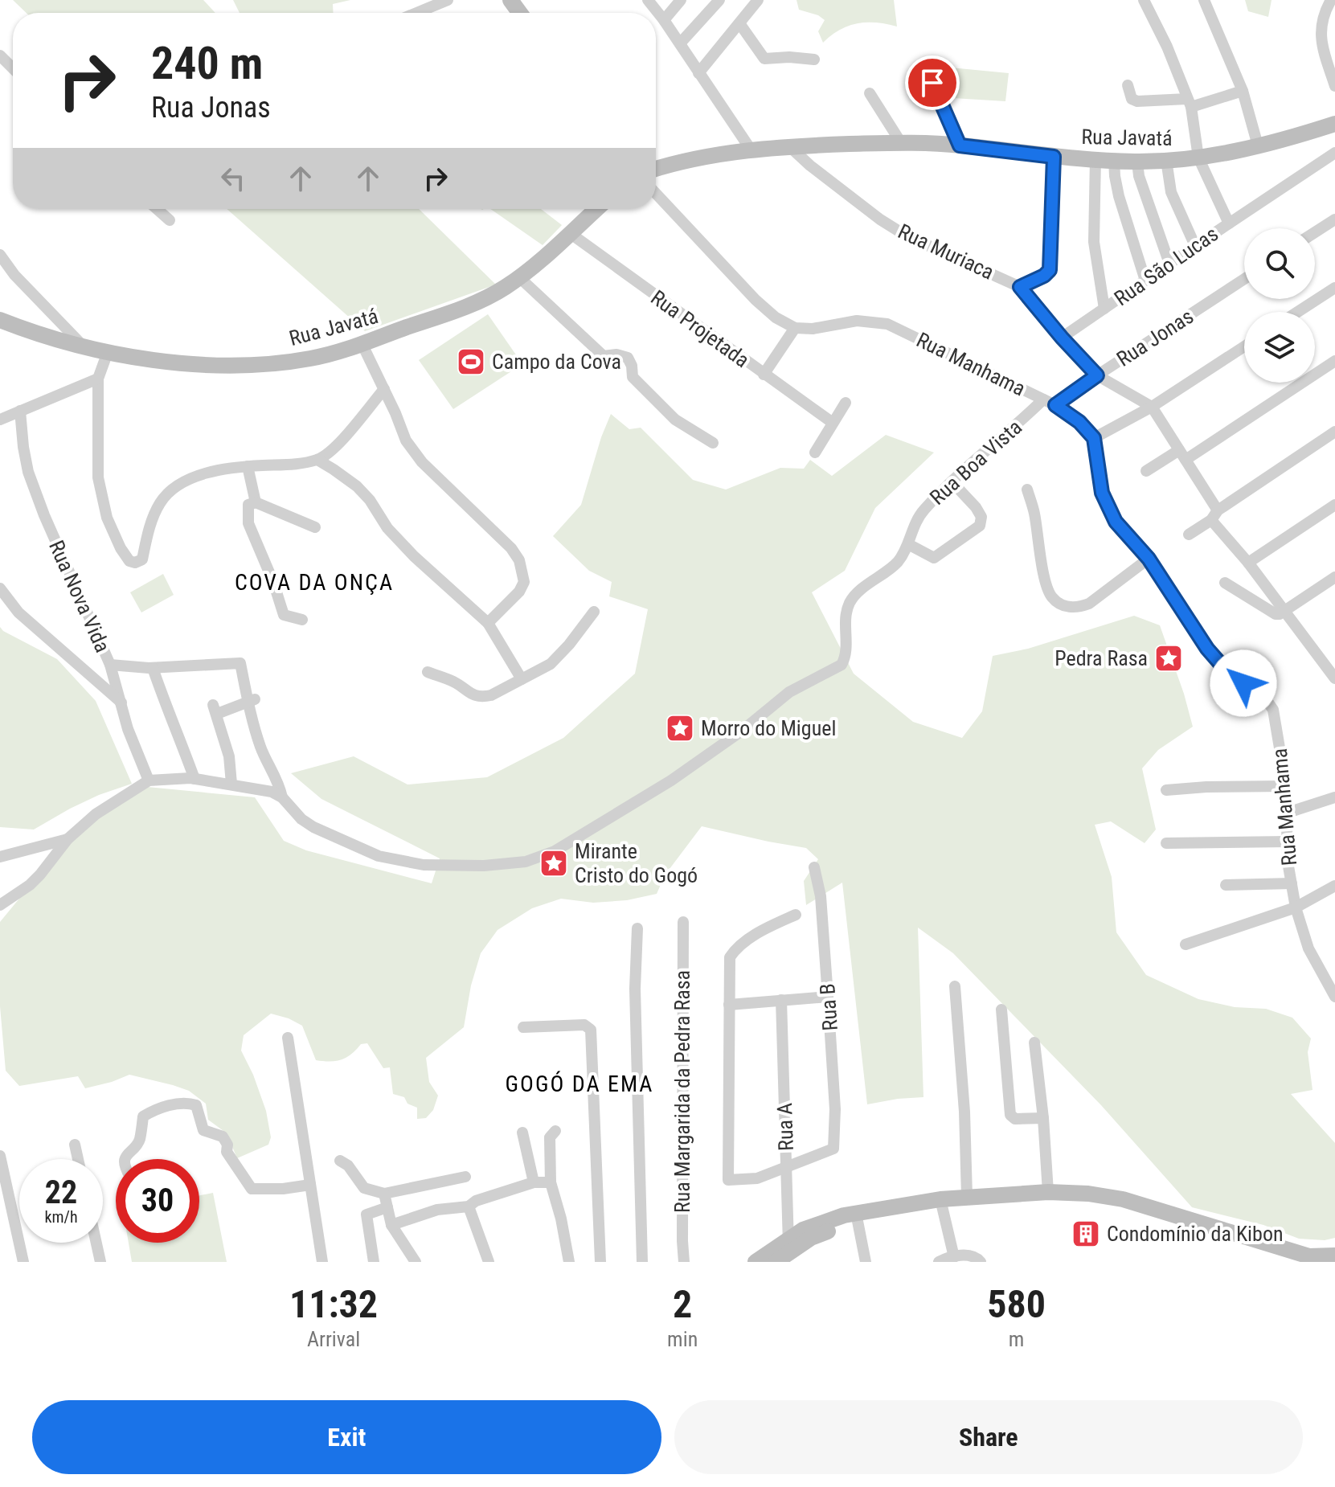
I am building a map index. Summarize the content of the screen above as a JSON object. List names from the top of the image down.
{
  "streets": {
    "street": [
      "Rua Javatá",
      "Rua Muriaca",
      "Rua São Lucas",
      "Rua Projetada",
      "Rua Jonas",
      "Rua Manhama",
      "Rua Boa Vista",
      "Rua Nova Vida",
      "Rua B",
      "Rua Margarida da Pedra Rasa",
      "Rua A"
    ]
  },
  "crossings": [
    ["Rua Javatá", "Rua Muriaca"],
    ["Rua Javatá", "Rua Projetada"],
    ["Rua Muriaca", "Rua São Lucas"],
    ["Rua Muriaca", "Rua Jonas"],
    ["Rua Jonas", "Rua Manhama"],
    ["Rua Manhama", "Rua Boa Vista"],
    ["Rua B", "Rua A"]
  ],
  "districts": ["COVA DA ONÇA", "GOGÓ DA EMA"],
  "places": {
    "sports": ["Campo da Cova"],
    "place": ["Pedra Rasa", "Morro do Miguel", "Mirante Cristo do Gogó"],
    "building": ["Condomínio da Kibon"]
  },
  "page": {
    "turn": ["240 m", "Rua Jonas"],
    "speed": "22 km/h",
    "limit": "30",
    "eta": [
      "11:32",
      "Arrival",
      "2",
      "min",
      "580",
      "m"
    ],
    "buttons": ["Exit", "Share"]
  }
}
